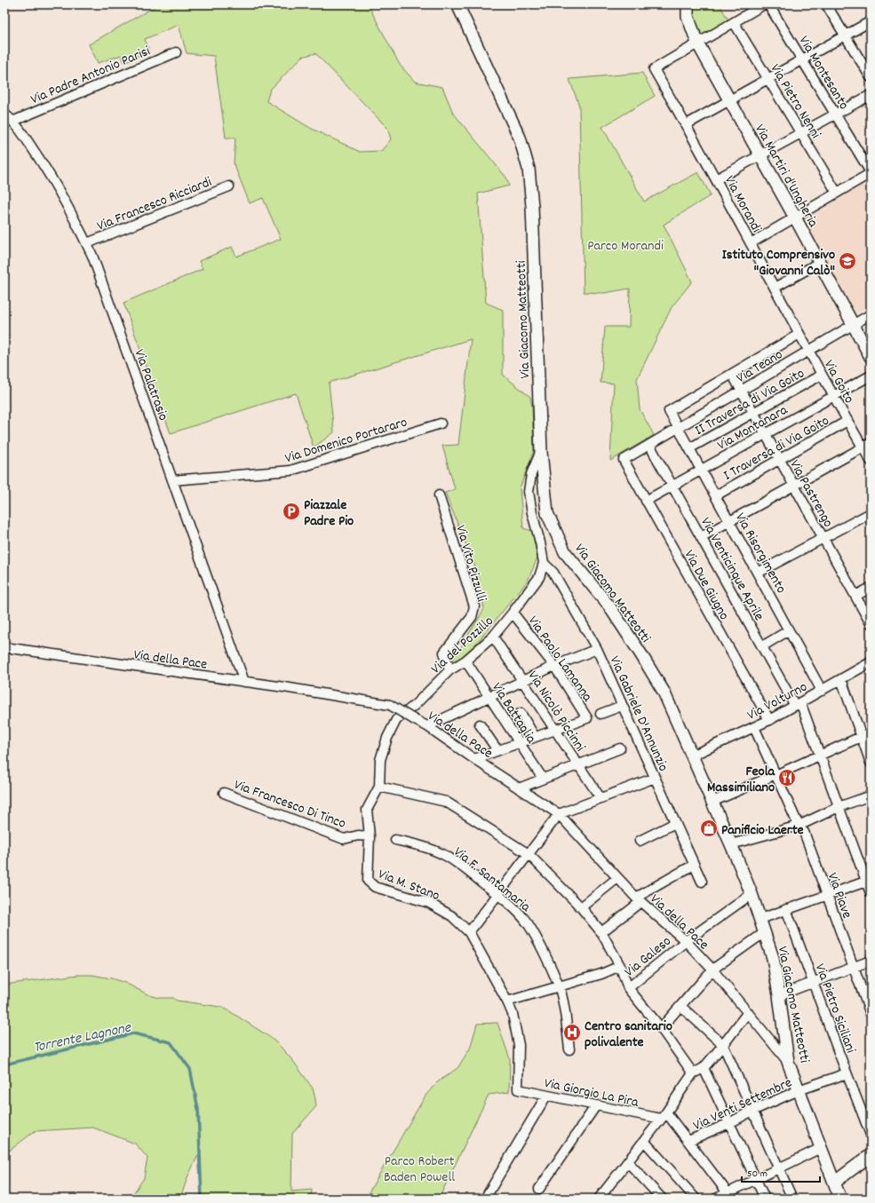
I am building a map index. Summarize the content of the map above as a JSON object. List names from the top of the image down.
{
  "streets": {
    "street": [
      "Via Montesanto",
      "Via Padre Antonio Parisi",
      "Via Pietro Nenni",
      "Via Martiri d'Ungheria",
      "Via Francesco Ricciardi",
      "Via Morandi",
      "Via Giacomo Matteotti",
      "Via Teano",
      "Via Goito",
      "Via Palatrasio",
      "II Traversa di Via Goito",
      "Via Montanara",
      "Via Domenico Portararo",
      "I Traversa di Via Goito",
      "Via Pastrengo",
      "Via Risorgimento",
      "Via Vito Pizzulli",
      "Via Venticinque Aprile",
      "Via Due Giugno",
      "Via del Pozzillo",
      "Via della Pace",
      "Via Paolo Lamanna",
      "Via Volturno",
      "Via Nicolò Piccinni",
      "Via Battaglia",
      "Via Gabriele D'Annunzio",
      "Via Francesco Di Tinco",
      "Via F. Santamaria",
      "Via M. Stano",
      "Via Piave",
      "Via Galeso",
      "Via Pietro Siciliani",
      "Via Giorgio La Pira",
      "Via Venti Settembre"
    ]
  },
  "crossings": [
    ["Via Padre Antonio Parisi", "Via Palatrasio"],
    ["Via Martiri d'Ungheria", "Via Morandi"],
    ["Via Martiri d'Ungheria", "Via Teano"],
    ["Via Francesco Ricciardi", "Via Palatrasio"],
    ["Via Morandi", "Via Teano"],
    ["Via Morandi", "Via Goito"],
    ["Via Giacomo Matteotti", "Via della Pace"],
    ["Via Giacomo Matteotti", "Via Volturno"],
    ["Via Giacomo Matteotti", "Via Galeso"],
    ["Via Giacomo Matteotti", "Via Venti Settembre"],
    ["Via Teano", "Via Goito"],
    ["Via Teano", "Via Pastrengo"],
    ["Via Teano", "Via Risorgimento"],
    ["Via Teano", "Via Venticinque Aprile"],
    ["Via Teano", "Via Due Giugno"],
    ["Via Goito", "II Traversa di Via Goito"],
    ["Via Goito", "Via Montanara"],
    ["Via Goito", "I Traversa di Via Goito"],
    ["Via Palatrasio", "Via Domenico Portararo"],
    ["Via Palatrasio", "Via della Pace"],
    ["II Traversa di Via Goito", "Via Pastrengo"],
    ["II Traversa di Via Goito", "Via Risorgimento"],
    ["Via Montanara", "Via Pastrengo"],
    ["Via Montanara", "Via Risorgimento"],
    ["Via Montanara", "Via Venticinque Aprile"],
    ["Via Montanara", "Via Due Giugno"],
    ["I Traversa di Via Goito", "Via Pastrengo"],
    ["I Traversa di Via Goito", "Via Risorgimento"],
    ["Via Risorgimento", "Via Volturno"],
    ["Via Vito Pizzulli", "Via del Pozzillo"],
    ["Via Venticinque Aprile", "Via Volturno"],
    ["Via Due Giugno", "Via Volturno"],
    ["Via del Pozzillo", "Via Paolo Lamanna"],
    ["Via del Pozzillo", "Via Nicolò Piccinni"],
    ["Via del Pozzillo", "Via Battaglia"],
    ["Via del Pozzillo", "Via Gabriele D'Annunzio"],
    ["Via del Pozzillo", "Via M. Stano"],
    ["Via della Pace", "Via Galeso"],
    ["Via Paolo Lamanna", "Via Nicolò Piccinni"],
    ["Via Volturno", "Via Piave"],
    ["Via Francesco Di Tinco", "Via M. Stano"],
    ["Via M. Stano", "Via Giorgio La Pira"],
    ["Via Pietro Siciliani", "Via Venti Settembre"]
  ],
  "water": ["Torrente Lagnone"],
  "parks": ["Parco Morandi", "Parco Robert Baden Powell"],
  "places": {
    "school or university": ["Istituto Comprensivo \"Giovanni Calò\""],
    "parking": ["Piazzale Padre Pio"],
    "restaurant": ["Feola Massimiliano"],
    "shop": ["Panificio Laerte"],
    "hospital": ["Centro sanitario polivalente"]
  },
  "scale_bar": "50 m"
}
